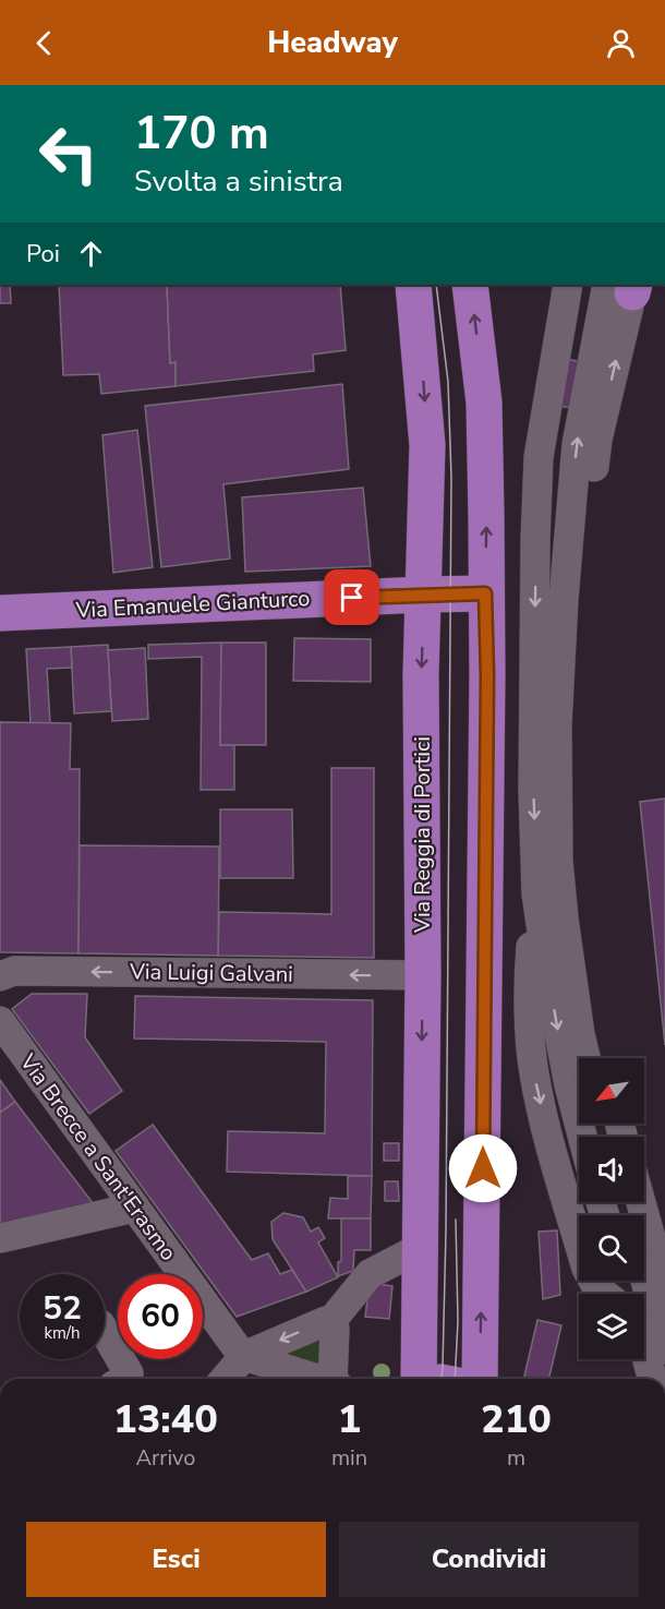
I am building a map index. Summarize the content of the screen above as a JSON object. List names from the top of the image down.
{
  "streets": {
    "main road": ["Via Emanuele Gianturco", "Via Reggia di Portici"],
    "street": ["Via Luigi Galvani", "Via Brecce a Sant'Erasmo"]
  },
  "crossings": [
    ["Via Emanuele Gianturco", "Via Reggia di Portici"],
    ["Via Reggia di Portici", "Via Luigi Galvani"]
  ],
  "one_way": ["Via Luigi Galvani"],
  "north": "bottom left",
  "page": {
    "header": "Headway",
    "turn": ["170 m", "Svolta a sinistra"],
    "then": "Poi",
    "speed": "52 km/h",
    "limit": "60",
    "eta": [
      "13:40",
      "Arrivo",
      "1",
      "min",
      "210",
      "m"
    ],
    "buttons": ["Esci", "Condividi"]
  }
}
